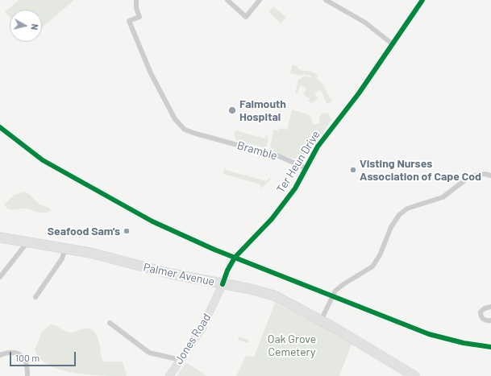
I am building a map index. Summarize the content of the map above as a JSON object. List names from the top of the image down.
{
  "streets": {
    "highway": ["Palmer Avenue"],
    "main road": ["Jones Road"],
    "street": ["Bramble", "Ter Heun Drive"]
  },
  "crossings": [
    ["Bramble", "Ter Heun Drive"],
    ["Ter Heun Drive", "Palmer Avenue"],
    ["Ter Heun Drive", "Jones Road"],
    ["Palmer Avenue", "Jones Road"]
  ],
  "parks": ["Oak Grove Cemetery"],
  "places": ["Falmouth Hospital", "Visting Nurses Association of Cape Cod", "Seafood Sam's"],
  "scale_bar": "100 m",
  "north": "right"
}
